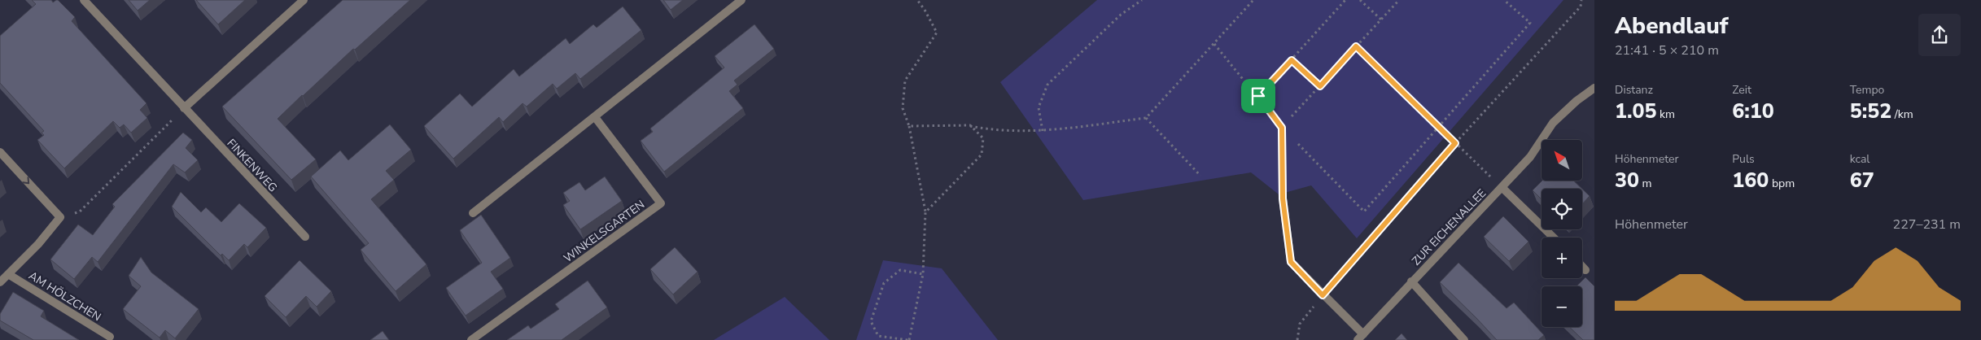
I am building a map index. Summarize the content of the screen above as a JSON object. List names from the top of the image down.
{
  "streets": {
    "street": [
      "FINKENWEG",
      "ZUR EICHENALLEE",
      "WINKELSGARTEN",
      "AM HÖLZCHEN"
    ]
  },
  "north": "top left",
  "page": {
    "heading": ["Abendlauf", "21:41 · 5 × 210 m"],
    "stats": [
      ["Distanz", "1.05 km"],
      ["Zeit", "6:10"],
      ["Tempo", "5:52 /km"],
      ["Höhenmeter", "30 m"],
      ["Puls", "160 bpm"],
      ["kcal", "67"]
    ],
    "map_buttons": ["+", "−"],
    "chart": ["Höhenmeter", "227–231 m"]
  }
}
